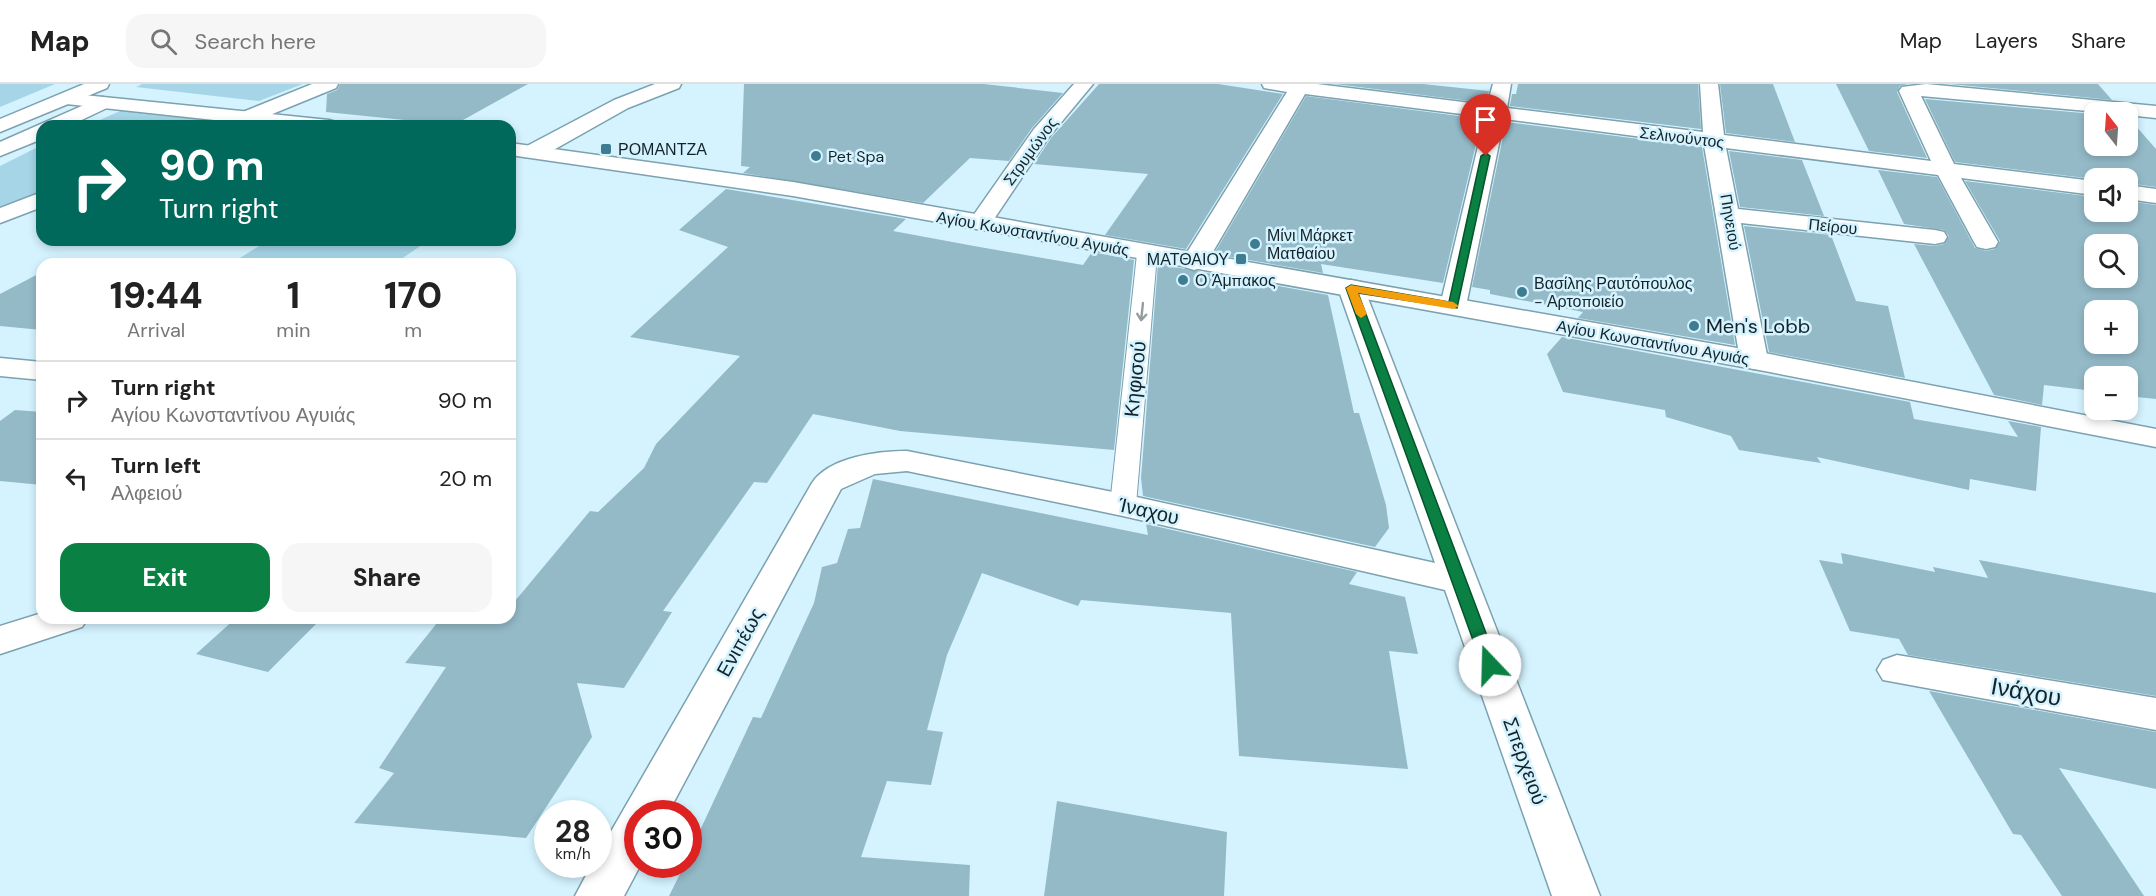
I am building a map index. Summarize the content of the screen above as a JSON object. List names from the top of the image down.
{
  "streets": {
    "street": [
      "Σελινούντος",
      "Στρυμώνος",
      "Πηνειού",
      "Πείρου",
      "Αγίου Κωνσταντίνου Αγυιάς",
      "Ίναχου",
      "Ενιπέως",
      "Ινάχου",
      "Σπερχειού"
    ],
    "lane": ["Κηφισού"]
  },
  "crossings": [
    ["Σελινούντος", "Πηνειού"],
    ["Στρυμώνος", "Αγίου Κωνσταντίνου Αγυιάς"],
    ["Πηνειού", "Πείρου"],
    ["Πηνειού", "Αγίου Κωνσταντίνου Αγυιάς"],
    ["Αγίου Κωνσταντίνου Αγυιάς", "Κηφισού"],
    ["Αγίου Κωνσταντίνου Αγυιάς", "Σπερχειού"],
    ["Κηφισού", "Ίναχου"],
    ["Ίναχου", "Ενιπέως"],
    ["Ίναχου", "Σπερχειού"]
  ],
  "one_way": ["Κηφισού"],
  "places": {
    "transit": ["ΡΟΜΑΝΤΖΑ", "ΜΑΤΘΑΙΟΥ"],
    "other": [
      "Pet Spa",
      "Μίνι Μάρκετ Ματθαίου",
      "Ο Άμπακος",
      "Βασίλης Ραυτόπουλος - Αρτοποιείο",
      "Men's Lobb"
    ]
  },
  "north": "top",
  "page": {
    "header": "Map",
    "search": "Search here",
    "nav": ["Map", "Layers", "Share"],
    "map_buttons": ["+", "−"],
    "turn": ["90 m", "Turn right"],
    "eta": [
      "19:44",
      "Arrival",
      "1",
      "min",
      "170",
      "m"
    ],
    "list": [
      {
        "name": "Turn right",
        "note": "Αγίου Κωνσταντίνου Αγυιάς",
        "value": "90 m"
      },
      {
        "name": "Turn left",
        "note": "Αλφειού",
        "value": "20 m"
      }
    ],
    "buttons": ["Exit", "Share"],
    "speed": "28 km/h",
    "limit": "30"
  }
}
